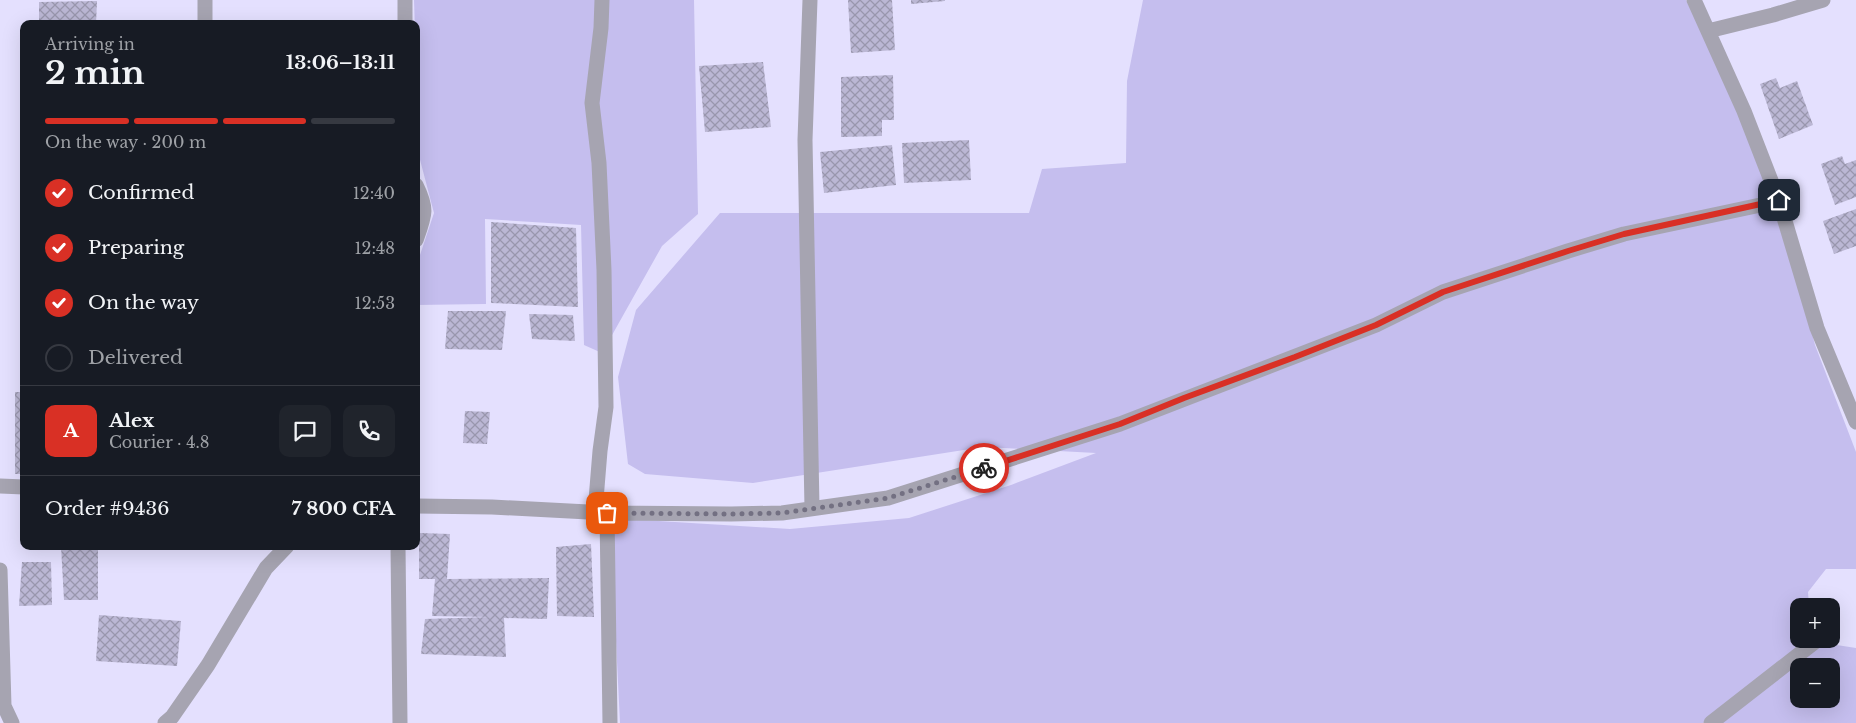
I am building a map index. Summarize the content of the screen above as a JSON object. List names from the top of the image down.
{
  "page": {
    "heading": ["2 min", "Arriving in", "13:06–13:11"],
    "panel": [
      "Alex",
      "Courier · 4.8",
      "Order #9436",
      "7 800 CFA"
    ],
    "bar": "On the way · 200 m",
    "list": [
      ["Confirmed", "12:40"],
      ["Preparing", "12:48"],
      ["On the way", "12:53"],
      "Delivered"
    ],
    "round": "A",
    "map_buttons": ["+", "−"]
  }
}
